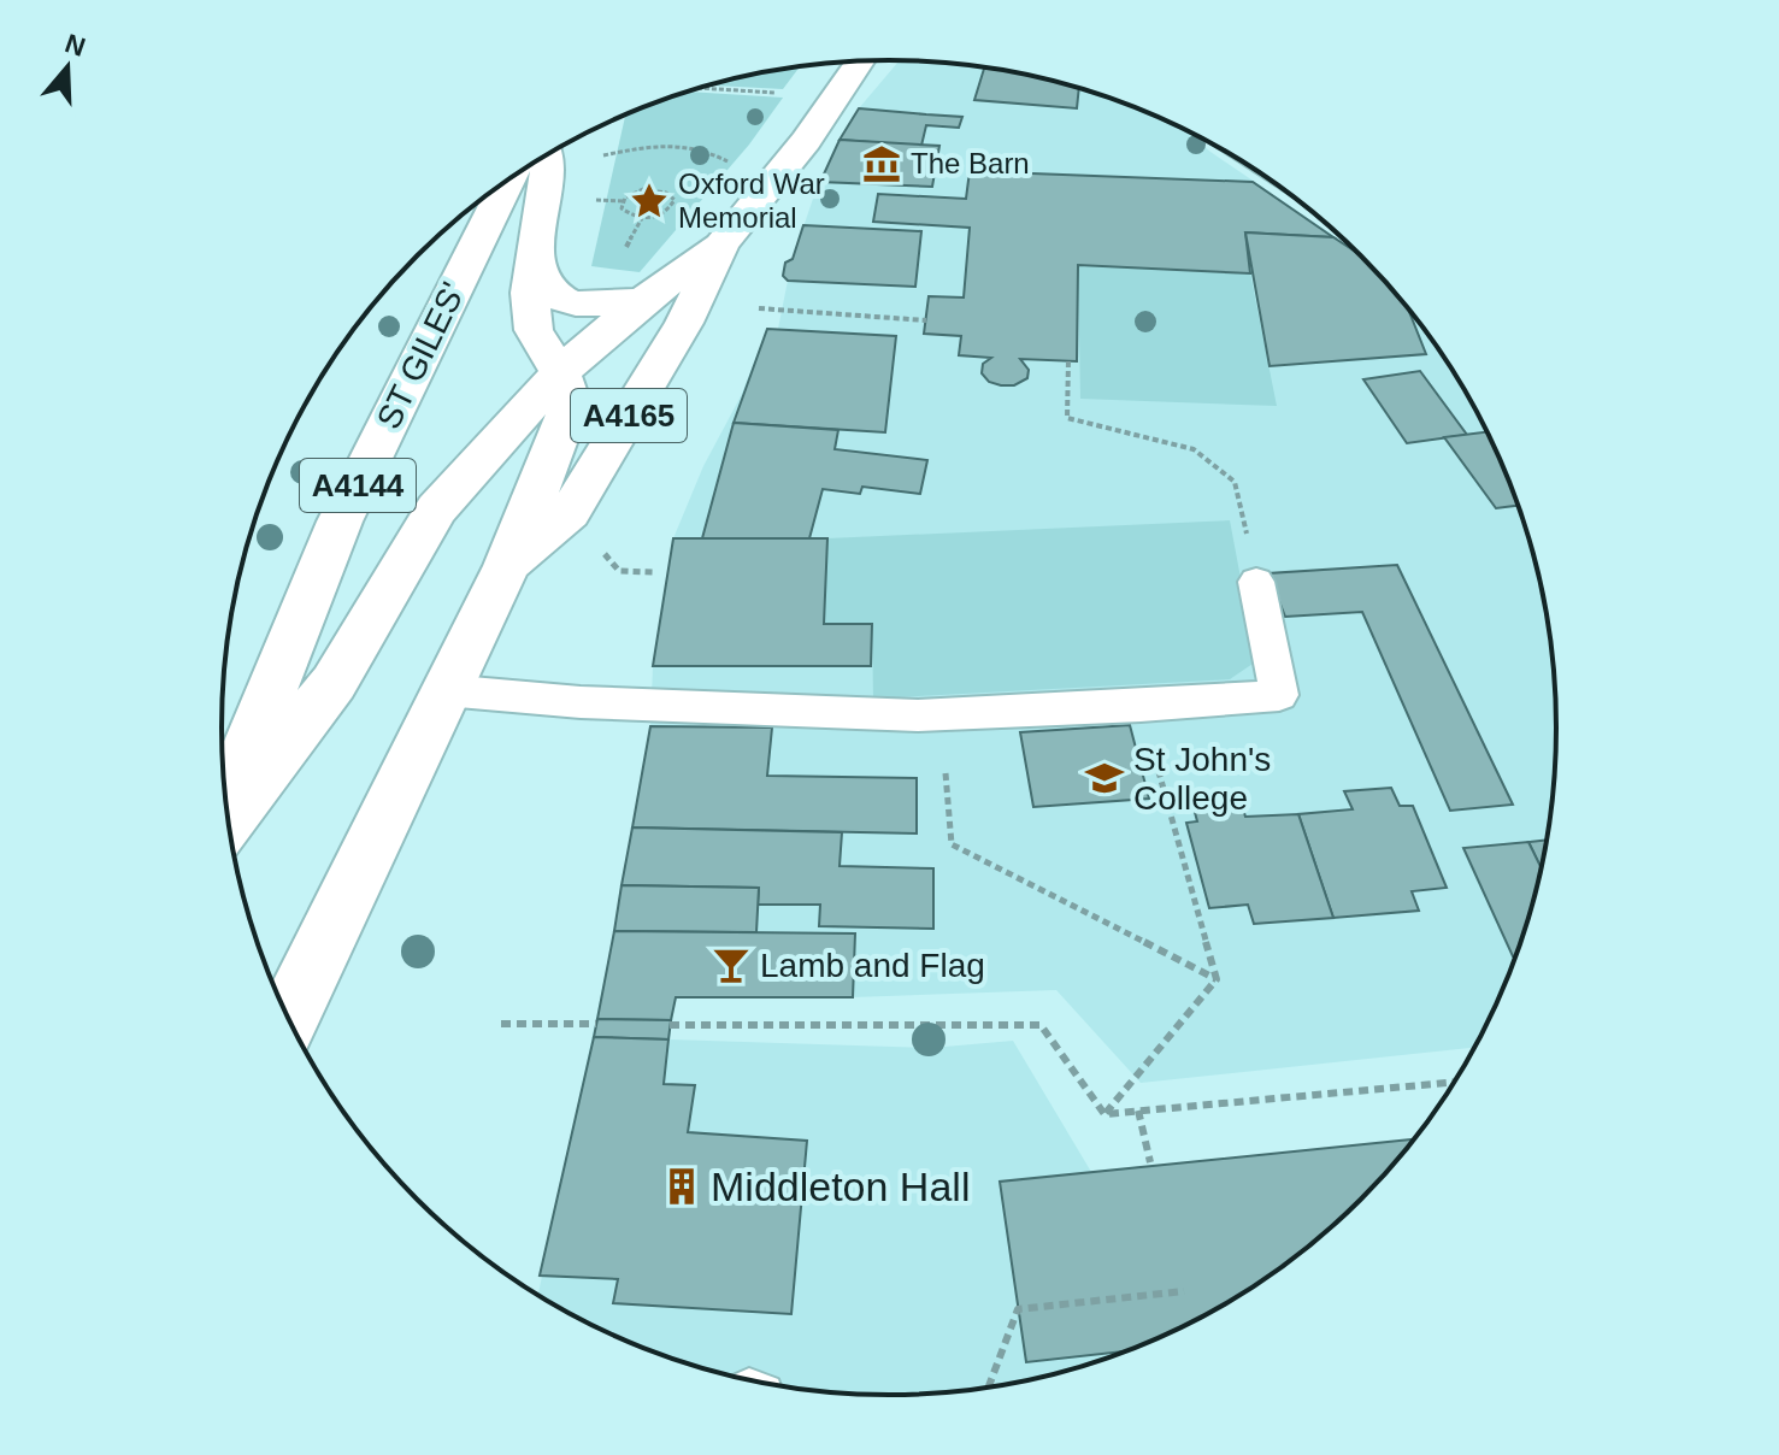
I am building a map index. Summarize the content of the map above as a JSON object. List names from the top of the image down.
{
  "streets": {
    "main road": ["ST GILES'", "A4165", "A4144"]
  },
  "crossings": [
    ["A4165", "A4144"]
  ],
  "places": {
    "museum": ["The Barn"],
    "place": ["Oxford War Memorial"],
    "school or university": ["St John's College"],
    "bar": ["Lamb and Flag"],
    "building": ["Middleton Hall"]
  },
  "north": "top"
}
